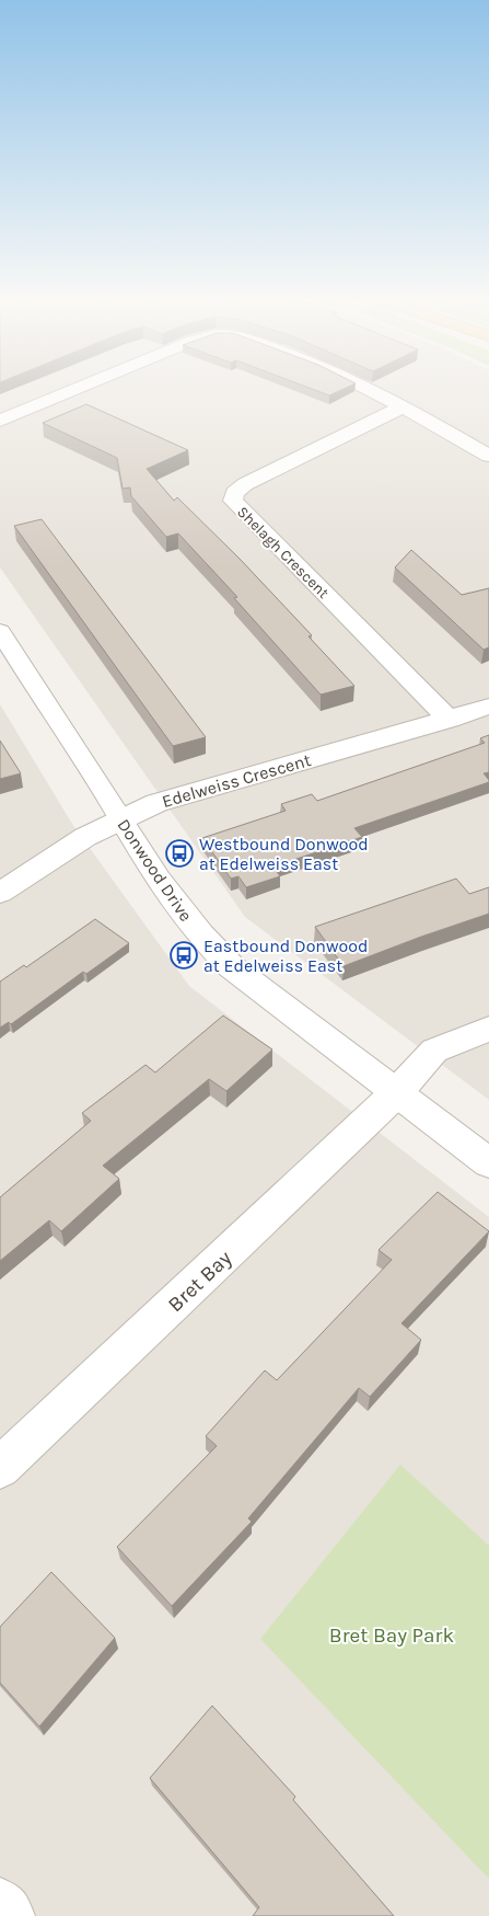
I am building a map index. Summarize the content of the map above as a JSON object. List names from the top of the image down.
{
  "streets": {
    "street": [
      "Shelagh Crescent",
      "Edelweiss Crescent",
      "Donwood Drive",
      "Bret Bay"
    ]
  },
  "crossings": [
    ["Shelagh Crescent", "Edelweiss Crescent"],
    ["Edelweiss Crescent", "Donwood Drive"],
    ["Donwood Drive", "Bret Bay"]
  ],
  "parks": ["Bret Bay Park"],
  "places": {
    "bus stop": ["Westbound Donwood at Edelweiss East", "Eastbound Donwood at Edelweiss East"]
  }
}
